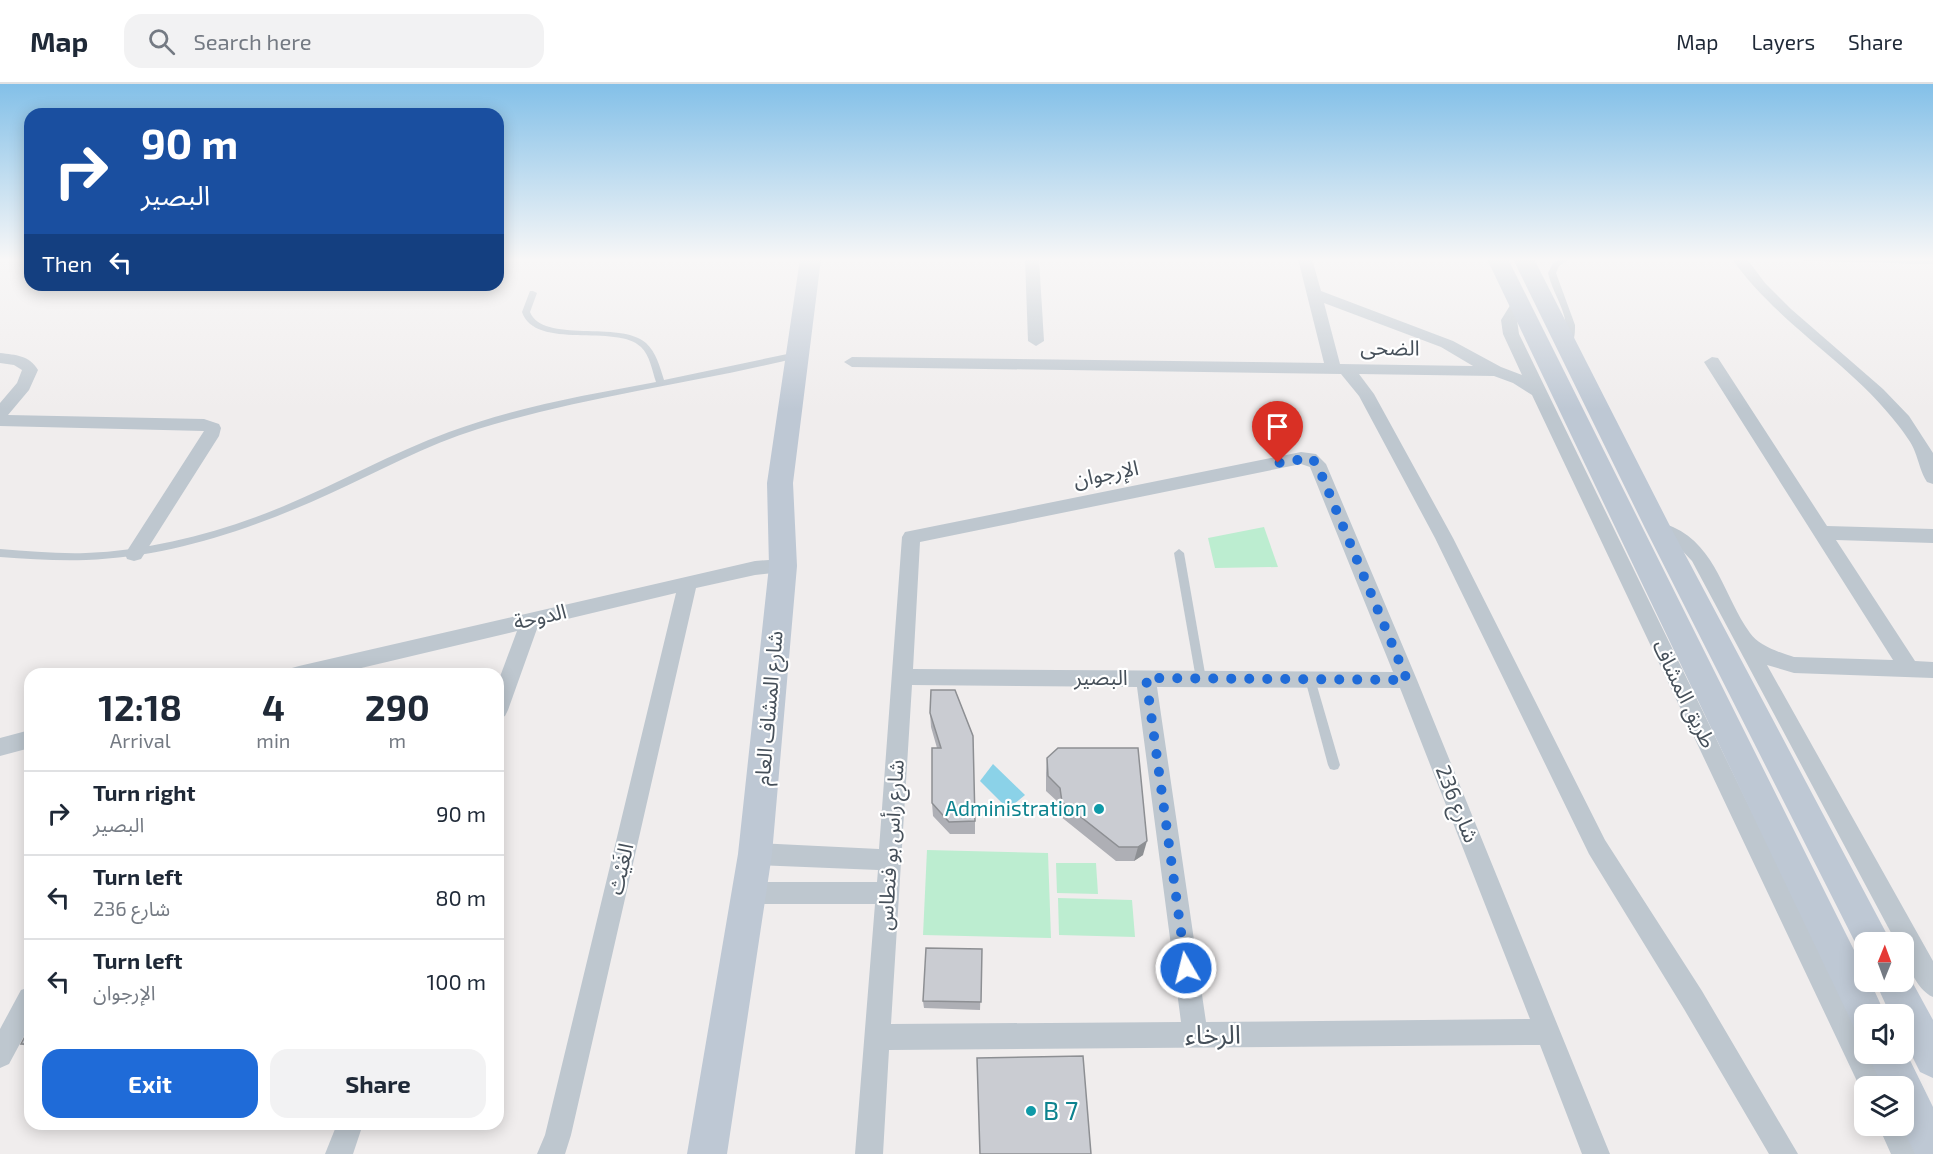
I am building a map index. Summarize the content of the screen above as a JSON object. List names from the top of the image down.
{
  "streets": {
    "street": [
      "الضحى",
      "الإرجوان",
      "الدوحة",
      "البصير",
      "طريق المشاف",
      "شارع المشاف العام",
      "شارع 236",
      "شارع رأس بو فنطاس",
      "الغَيْث",
      "الرخاء"
    ]
  },
  "crossings": [
    ["الضحى", "طريق المشاف"],
    ["الإرجوان", "شارع 236"],
    ["الإرجوان", "شارع رأس بو فنطاس"],
    ["الدوحة", "شارع المشاف العام"],
    ["الدوحة", "الغَيْث"],
    ["البصير", "شارع 236"],
    ["البصير", "شارع رأس بو فنطاس"],
    ["شارع 236", "الرخاء"],
    ["شارع رأس بو فنطاس", "الرخاء"]
  ],
  "places": ["Administration", "B 7"],
  "north": "top",
  "page": {
    "header": "Map",
    "search": "Search here",
    "nav": ["Map", "Layers", "Share"],
    "turn": ["90 m", "البصير"],
    "then": "Then",
    "eta": [
      "12:18",
      "Arrival",
      "4",
      "min",
      "290",
      "m"
    ],
    "list": [
      {
        "name": "Turn right",
        "note": "البصير",
        "value": "90 m"
      },
      {
        "name": "Turn left",
        "note": "شارع 236",
        "value": "80 m"
      },
      {
        "name": "Turn left",
        "note": "الإرجوان",
        "value": "100 m"
      }
    ],
    "buttons": ["Exit", "Share"]
  }
}
